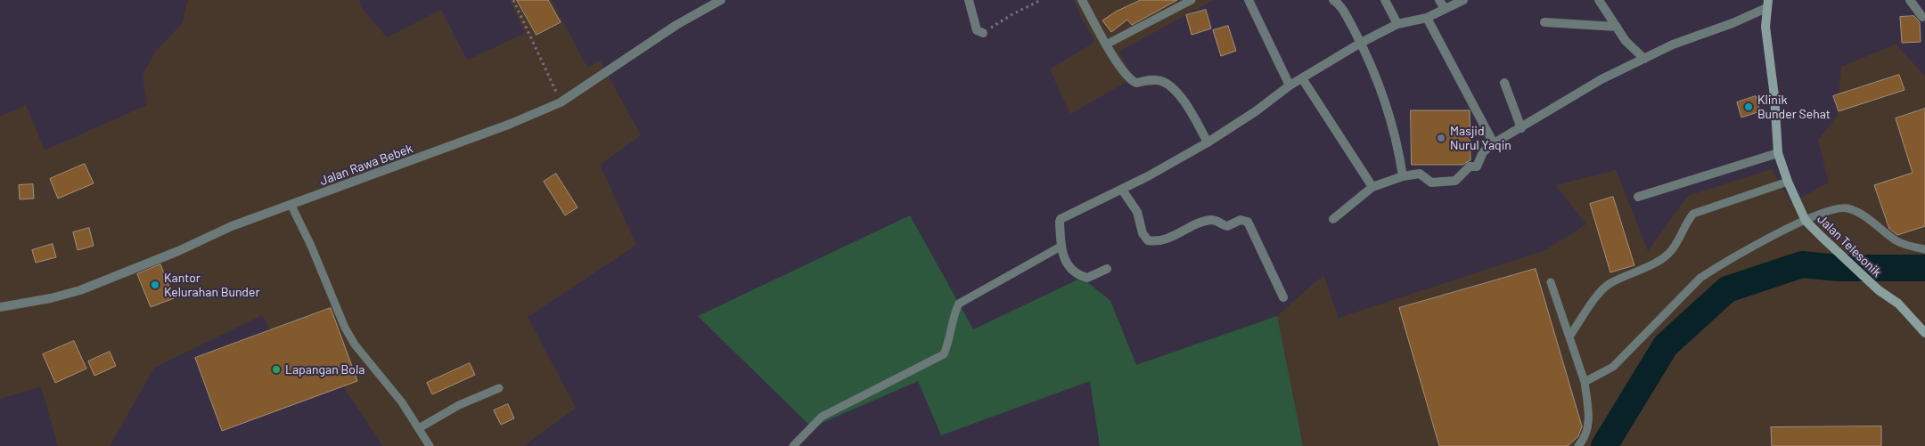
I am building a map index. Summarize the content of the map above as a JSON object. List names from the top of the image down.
{
  "streets": {
    "street": ["Jalan Rawa Bebek", "Jalan Telesonik"]
  },
  "places": [
    "Klinik Bunder Sehat",
    "Masjid Nurul Yaqin",
    "Kantor Kelurahan Bunder",
    "Lapangan Bola"
  ]
}
